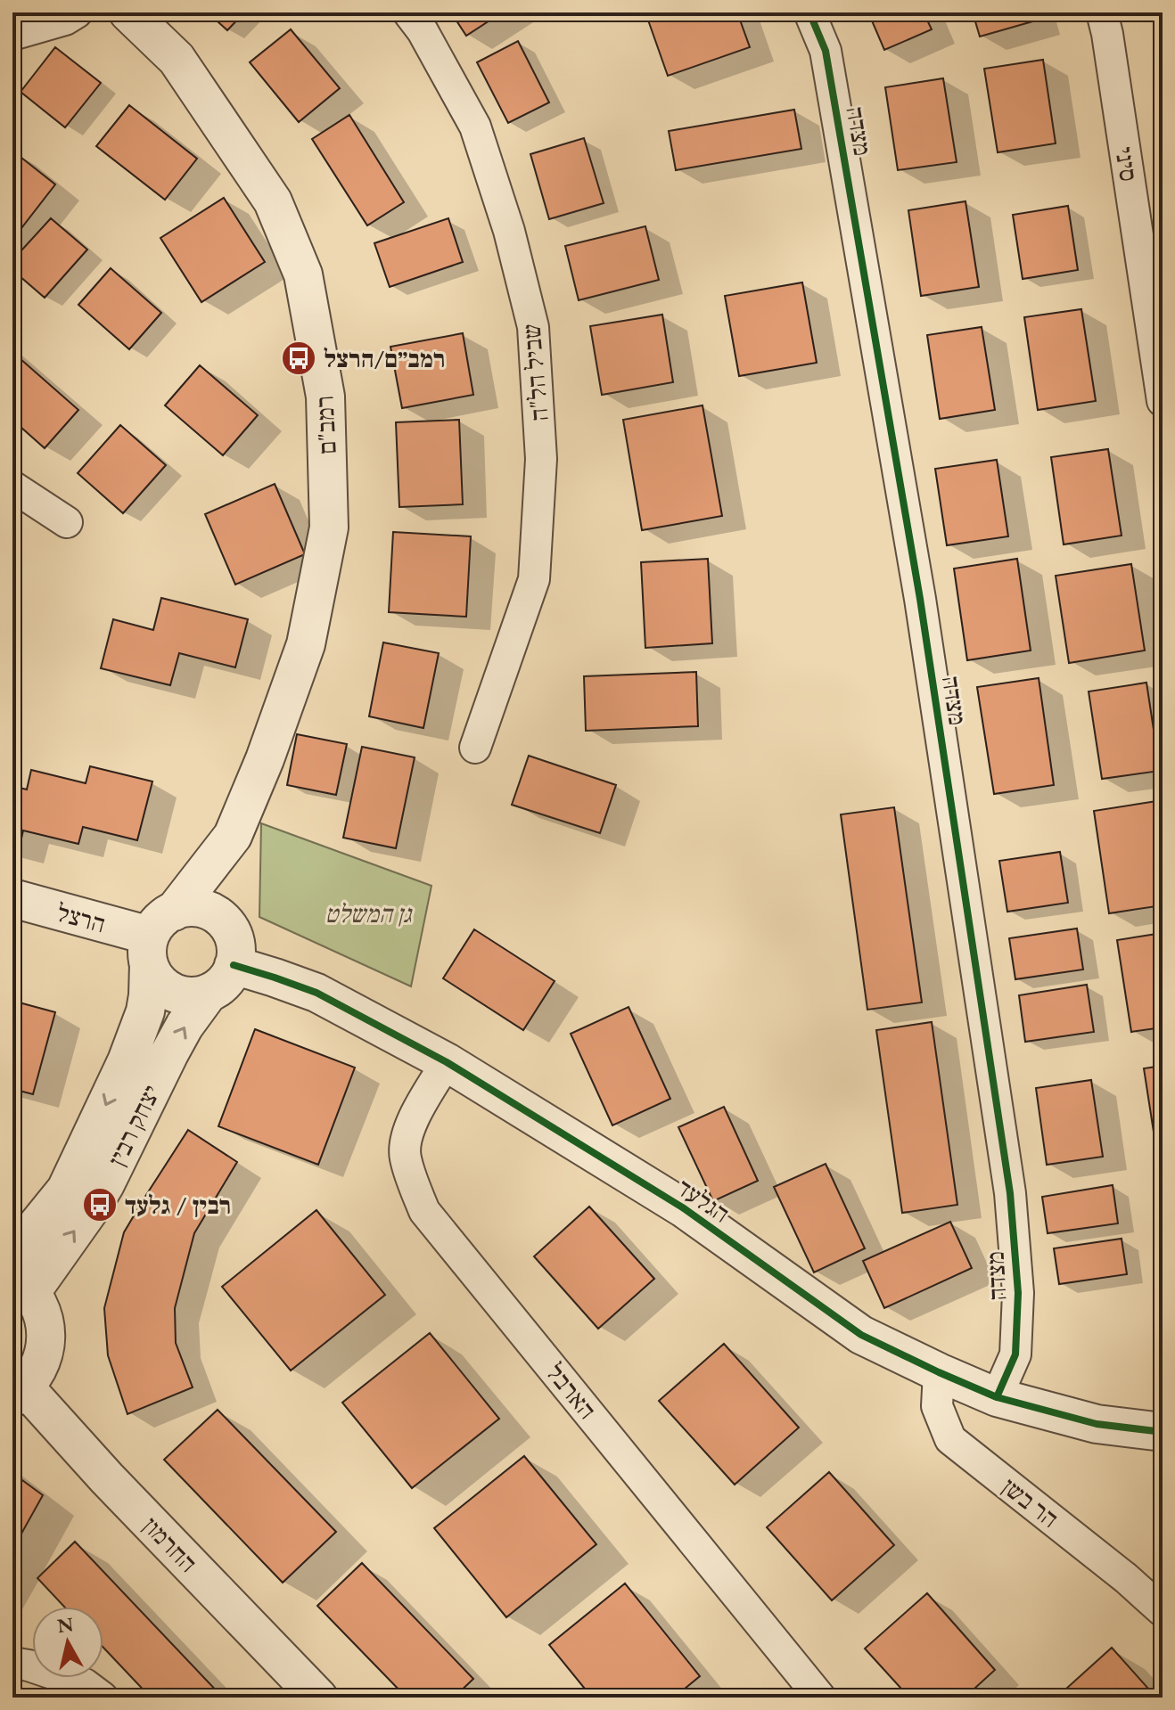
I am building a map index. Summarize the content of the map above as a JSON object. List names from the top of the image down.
{
  "streets": {
    "street": [
      "מצדה",
      "סיני",
      "שביל הל\"ה",
      "רמב\"ם",
      "הרצל",
      "יצחק רבין",
      "הגלעד",
      "הארבל",
      "הר בשן",
      "החרמון"
    ]
  },
  "crossings": [
    ["מצדה", "הגלעד"],
    ["רמב\"ם", "הרצל"],
    ["רמב\"ם", "יצחק רבין"],
    ["רמב\"ם", "הגלעד"],
    ["הרצל", "יצחק רבין"],
    ["הרצל", "הגלעד"],
    ["יצחק רבין", "הגלעד"],
    ["הגלעד", "הארבל"],
    ["הגלעד", "הר בשן"]
  ],
  "parks": ["גן המשלט"],
  "places": {
    "bus stop": ["רמב״ם/הרצל", "רבין / גלעד"]
  },
  "north": "top"
}
